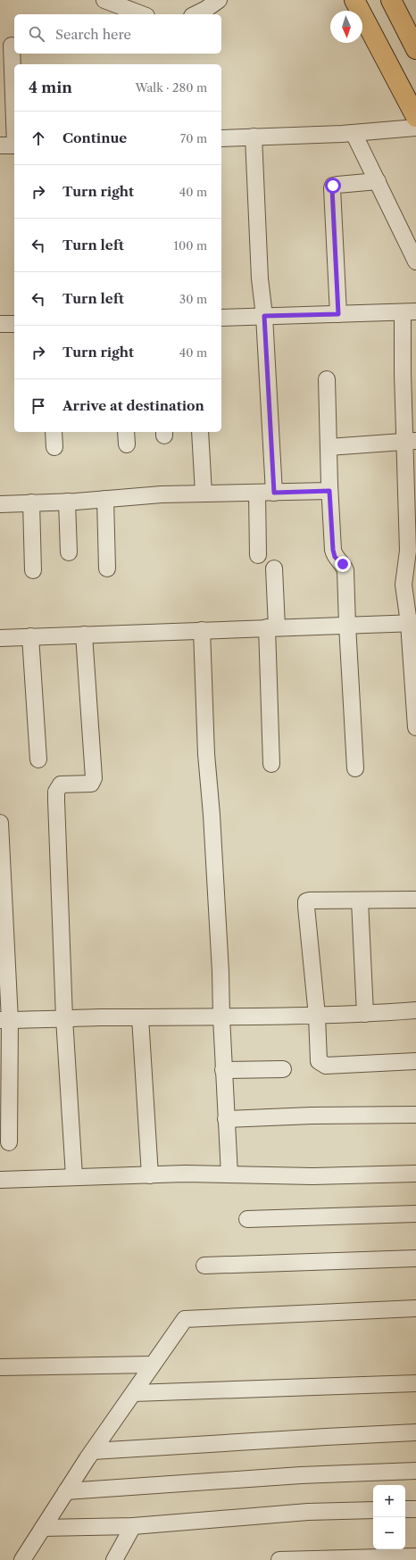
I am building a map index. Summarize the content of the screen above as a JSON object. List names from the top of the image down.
{
  "north": "bottom",
  "page": {
    "search": "Search here",
    "heading": ["4 min", "Walk · 280 m"],
    "list": [
      ["Continue", "70 m"],
      ["Turn right", "40 m"],
      ["Turn left", "100 m"],
      ["Turn left", "30 m"],
      ["Turn right", "40 m"],
      "Arrive at destination"
    ],
    "map_buttons": ["+", "−"]
  }
}
